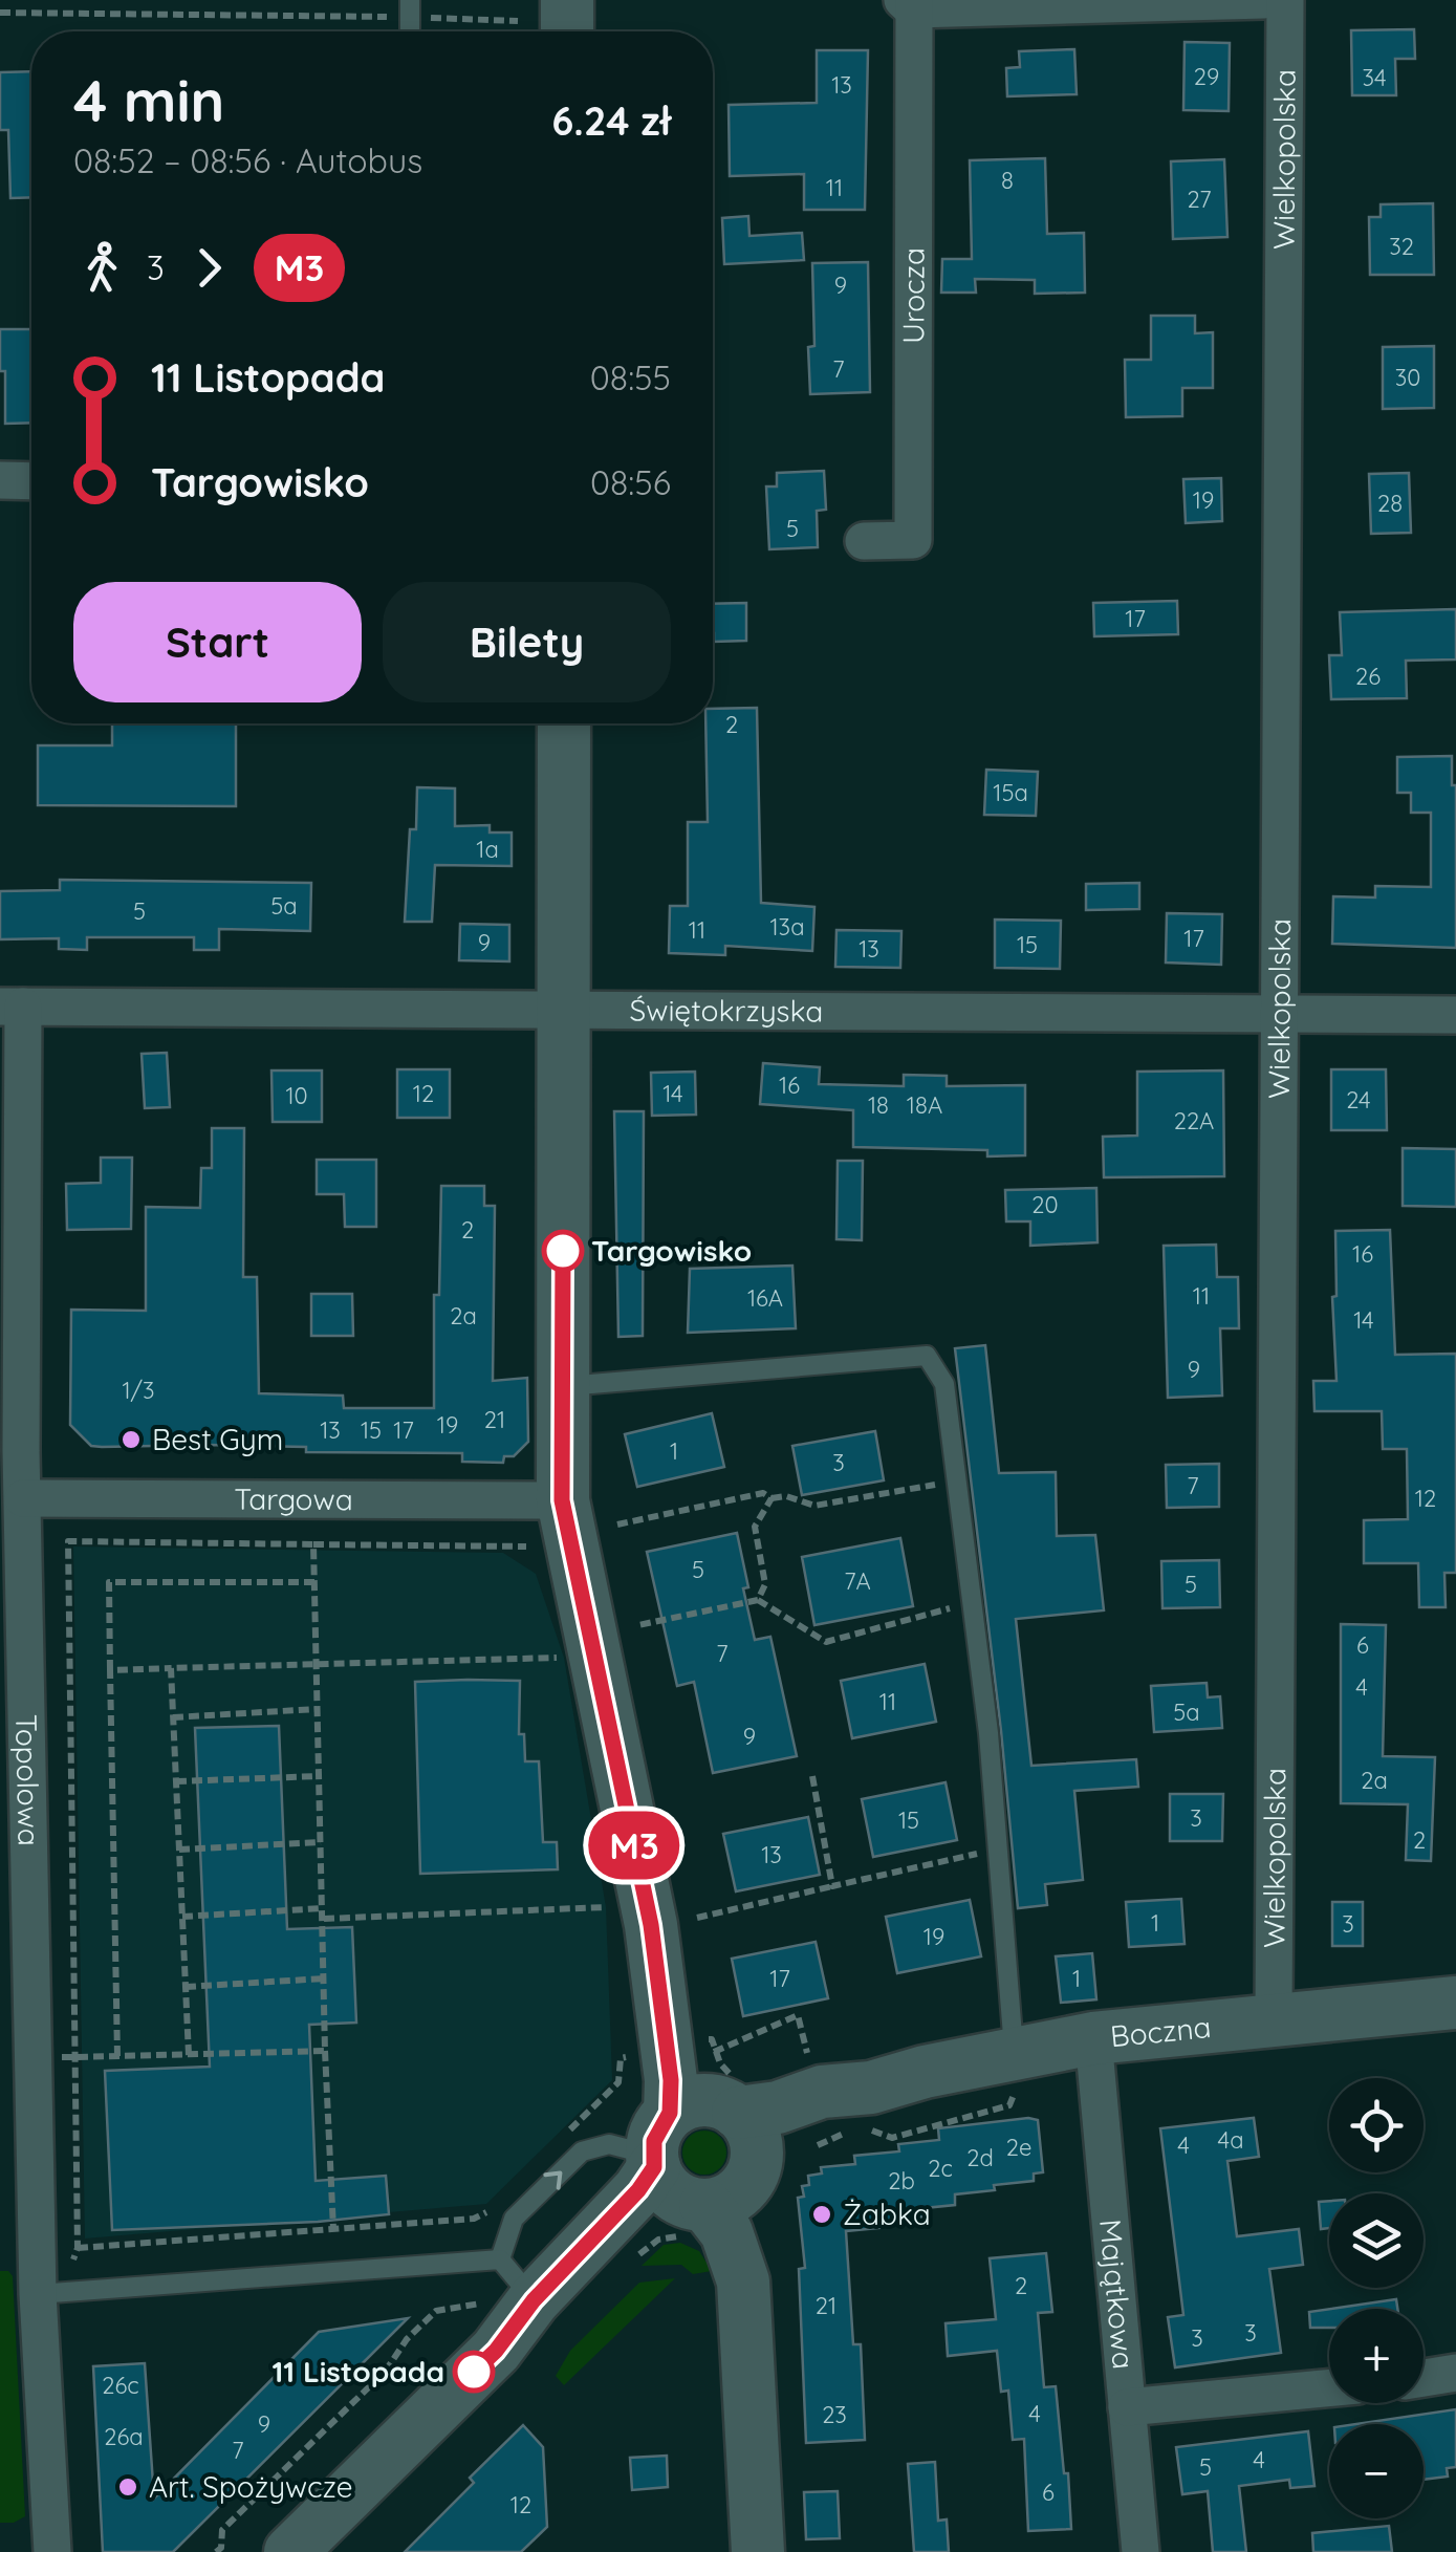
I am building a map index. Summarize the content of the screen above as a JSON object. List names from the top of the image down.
{
  "streets": {
    "street": [
      "Wielkopolska",
      "Urocza",
      "Świętokrzyska",
      "Targowa",
      "Topolowa",
      "Boczna",
      "Majątkowa"
    ]
  },
  "crossings": [
    ["Wielkopolska", "Świętokrzyska"],
    ["Wielkopolska", "Boczna"],
    ["Świętokrzyska", "Topolowa"],
    ["Targowa", "Topolowa"],
    ["Boczna", "Majątkowa"]
  ],
  "places": [
    "Targowisko",
    "Best Gym",
    "Żabka",
    "11 Listopada",
    "Art. Spożywcze"
  ],
  "lines": ["bus line M3"],
  "house_numbers": [
    "29",
    "34",
    "13",
    "8",
    "11",
    "27",
    "32",
    "9",
    "7",
    "30",
    "19",
    "28",
    "5",
    "17",
    "26",
    "2",
    "15a",
    "1a",
    "5a",
    "5",
    "13a",
    "11",
    "17",
    "9",
    "15",
    "13",
    "16",
    "12",
    "14",
    "10",
    "24",
    "18",
    "18A",
    "22A",
    "20",
    "2",
    "16",
    "11",
    "16A",
    "2a",
    "14",
    "9",
    "1/3",
    "21",
    "19",
    "13",
    "15",
    "17",
    "1",
    "3",
    "7",
    "12",
    "5",
    "7A",
    "5",
    "6",
    "7",
    "4",
    "11",
    "5a",
    "9",
    "2a",
    "3",
    "15",
    "2",
    "13",
    "1",
    "3",
    "19",
    "17",
    "1",
    "4a",
    "4",
    "2e",
    "2d",
    "2c",
    "2b",
    "2",
    "21",
    "3",
    "3",
    "26c",
    "4",
    "23",
    "9",
    "26a",
    "7",
    "4",
    "5",
    "6",
    "12"
  ],
  "page": {
    "on_map": "M3",
    "heading": ["4 min", "08:52 – 08:56 · Autobus", "6.24 zł"],
    "legs": ["3", "M3"],
    "list": [
      {
        "name": "11 Listopada",
        "value": "08:55"
      },
      {
        "name": "Targowisko",
        "value": "08:56"
      }
    ],
    "buttons": ["Start", "Bilety"],
    "map_buttons": ["+", "−"]
  }
}
